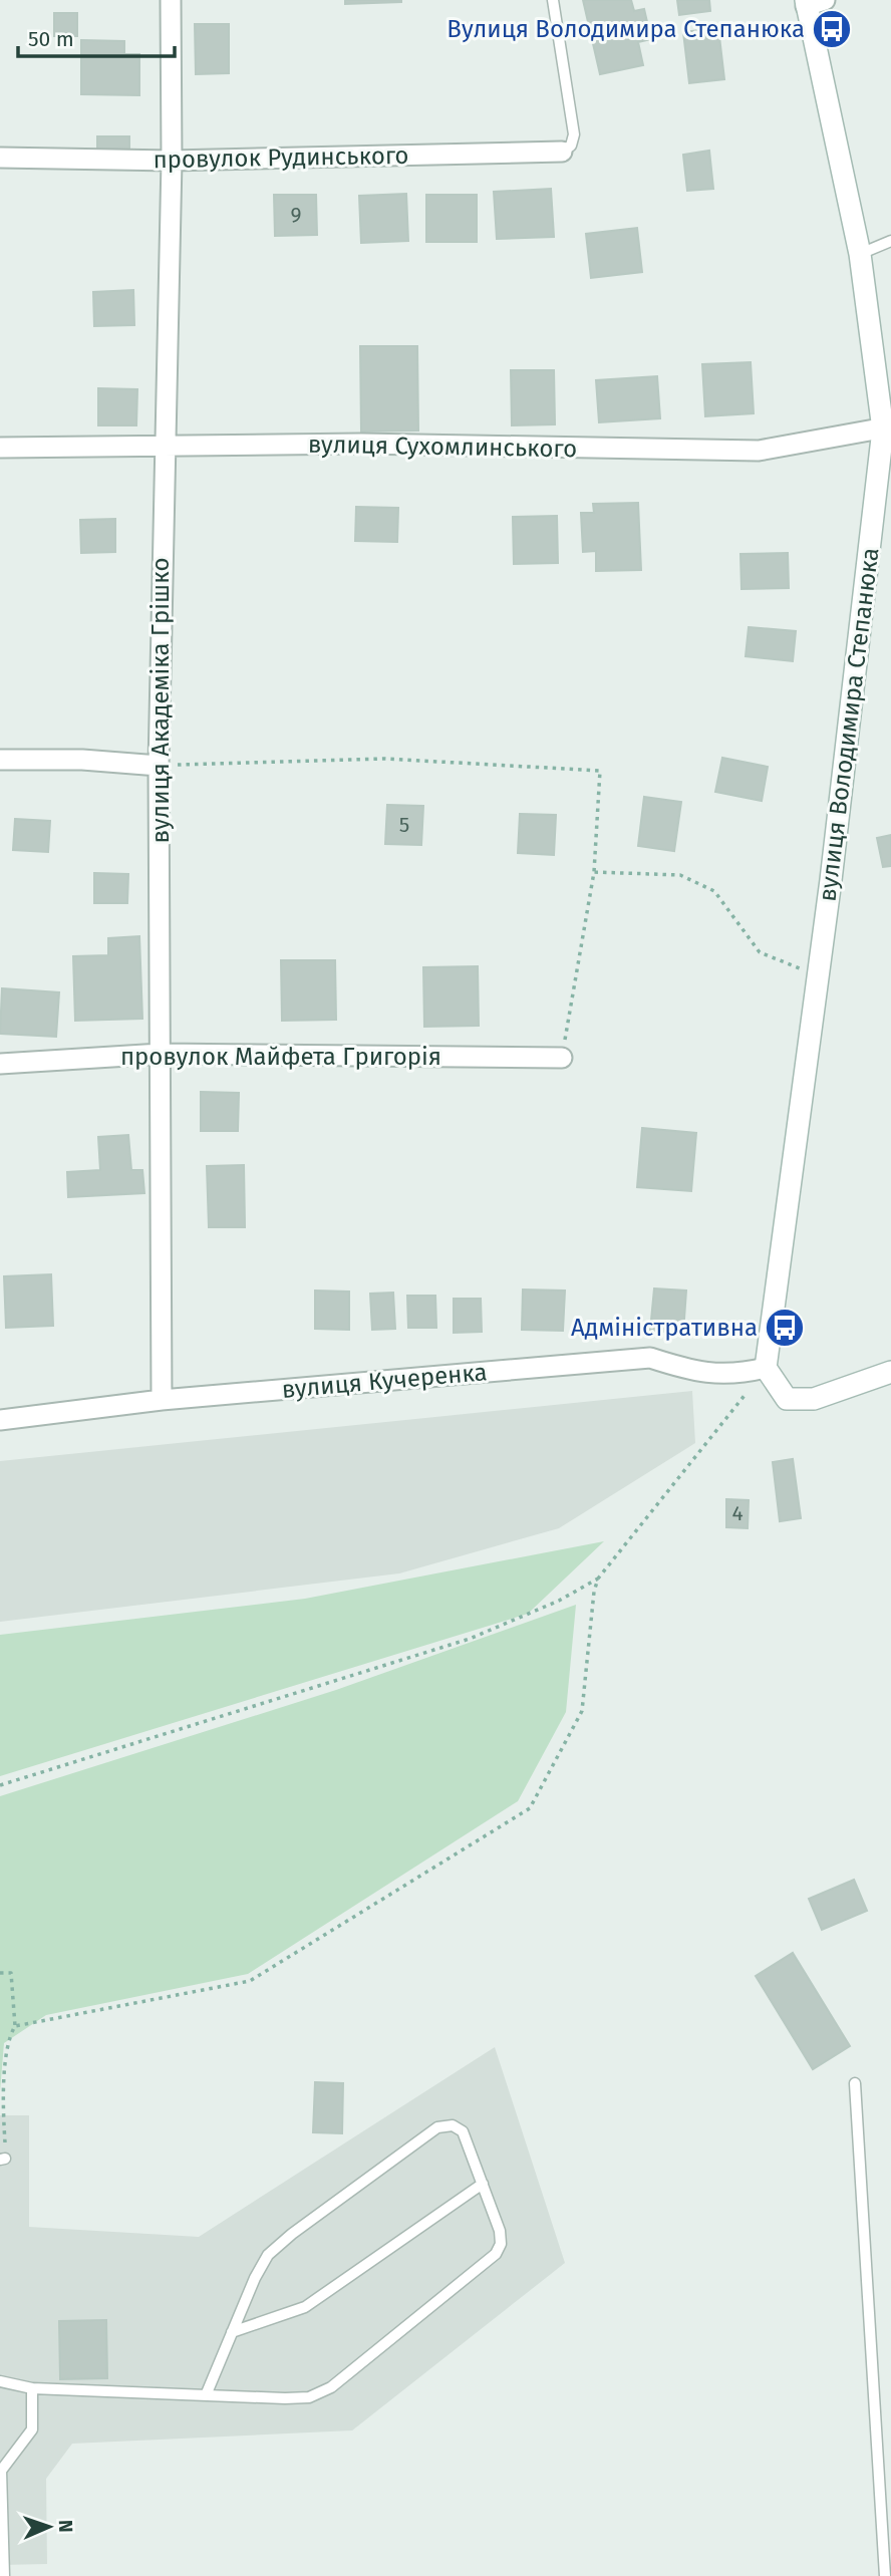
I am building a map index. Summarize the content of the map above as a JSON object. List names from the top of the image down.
{
  "streets": {
    "street": [
      "провулок Рудинського",
      "вулиця Сухомлинського",
      "вулиця Академіка Грішко",
      "вулиця Володимира Степанюка",
      "провулок Майфета Григорія",
      "вулиця Кучеренка"
    ]
  },
  "crossings": [
    ["провулок Рудинського", "вулиця Академіка Грішко"],
    ["вулиця Сухомлинського", "вулиця Академіка Грішко"],
    ["вулиця Сухомлинського", "вулиця Володимира Степанюка"],
    ["вулиця Академіка Грішко", "провулок Майфета Григорія"],
    ["вулиця Академіка Грішко", "вулиця Кучеренка"],
    ["вулиця Володимира Степанюка", "вулиця Кучеренка"]
  ],
  "places": {
    "bus stop": ["Вулиця Володимира Степанюка", "Адміністративна"]
  },
  "house_numbers": ["9", "5", "4"],
  "scale_bar": "50 m",
  "north": "right"
}
